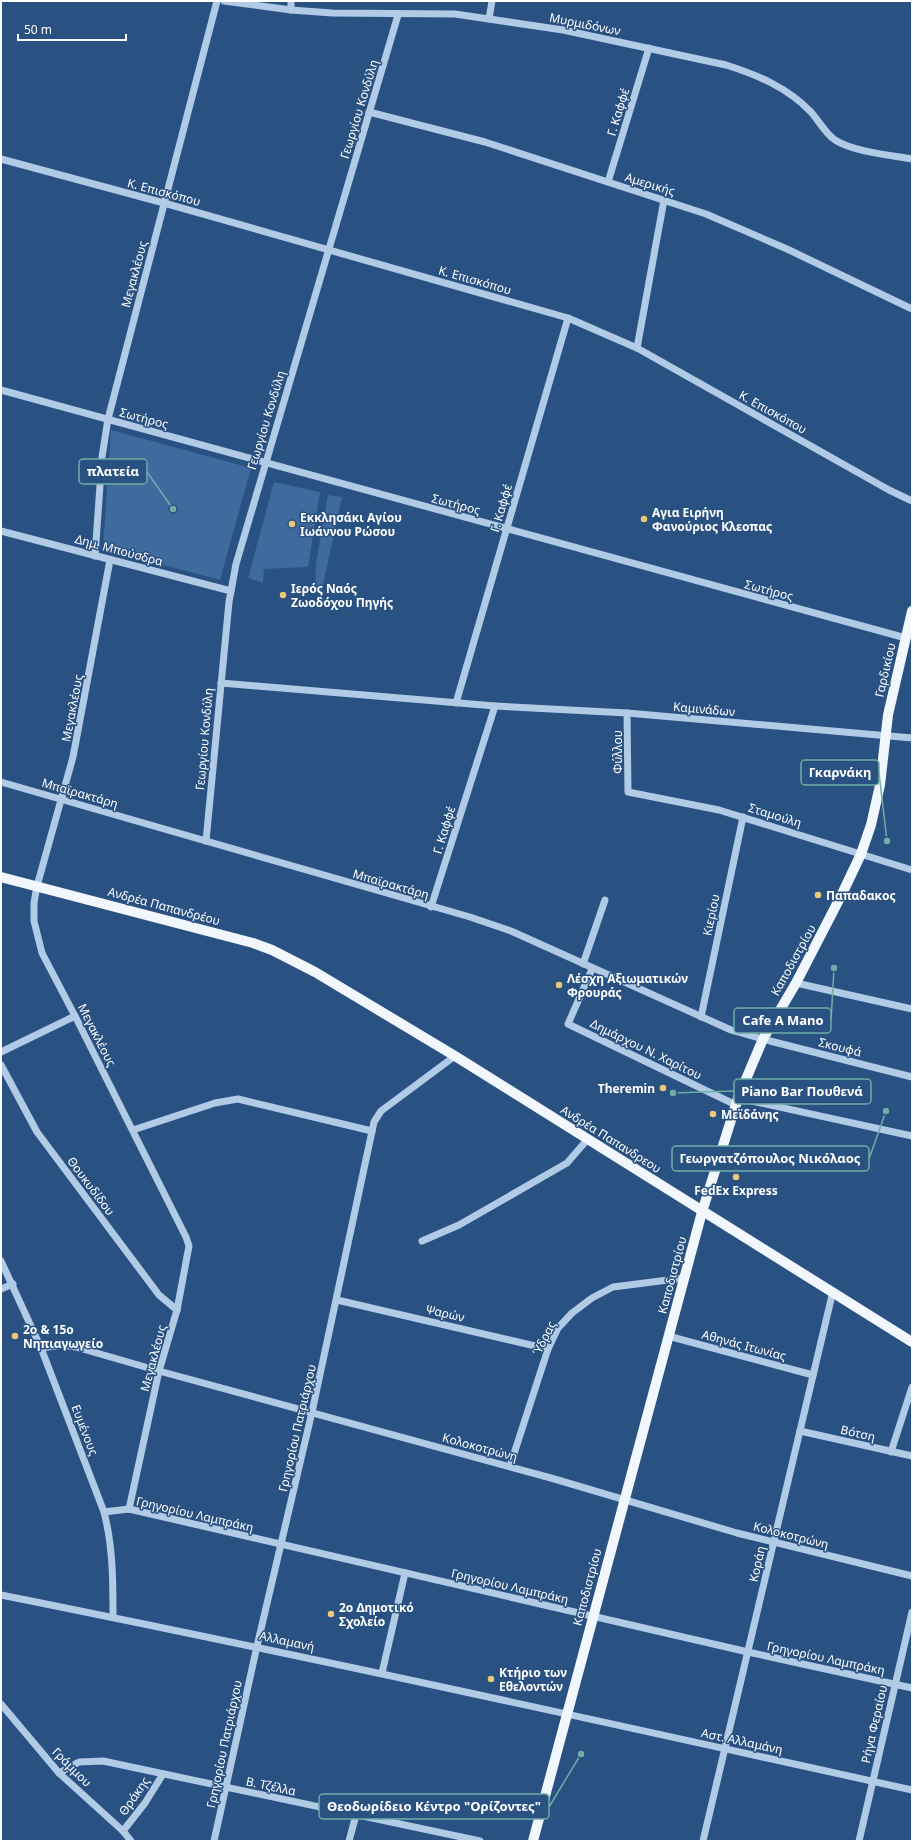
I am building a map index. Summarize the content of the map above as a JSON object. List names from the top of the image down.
{
  "streets": {
    "main road": [
      "Γαρδικίου",
      "Ανδρέα Παπανδρέου",
      "Καποδιστρίου",
      "Ανδρέα Παπανδρεου"
    ],
    "street": [
      "Μυρμιδόνων",
      "Γεωργίου Κονδύλη",
      "Γ. Καφφέ",
      "Αμερικής",
      "Κ. Επισκόπου",
      "Μεγακλέους",
      "Σωτήρος",
      "Δημ. Μπούσδρα",
      "Καμινάδων",
      "Φύλλου",
      "Μπαϊρακτάρη",
      "Σταμούλη",
      "Κιερίου",
      "Σκουφά",
      "Δημάρχου Ν. Χαρίτου",
      "Θουκυδίδου",
      "Ψαρών",
      "Ύδρας",
      "Αθηνάς Ιτωνίας",
      "Γρηγορίου Πατριάρχου",
      "Ευμένους",
      "Βότση",
      "Κολοκοτρώνη",
      "Γρηγορίου Λαμπράκη",
      "Κοράη",
      "Αλλαμανή",
      "Ρήγα Φεραίου",
      "Αστ. Αλλαμάνη",
      "Γράμμου",
      "Β. Τζέλλα",
      "Θράκης"
    ]
  },
  "crossings": [
    ["Μυρμιδόνων", "Γεωργίου Κονδύλη"],
    ["Μυρμιδόνων", "Γ. Καφφέ"],
    ["Γεωργίου Κονδύλη", "Αμερικής"],
    ["Γεωργίου Κονδύλη", "Κ. Επισκόπου"],
    ["Γεωργίου Κονδύλη", "Σωτήρος"],
    ["Γεωργίου Κονδύλη", "Δημ. Μπούσδρα"],
    ["Γεωργίου Κονδύλη", "Μπαϊρακτάρη"],
    ["Γ. Καφφέ", "Αμερικής"],
    ["Γ. Καφφέ", "Κ. Επισκόπου"],
    ["Γ. Καφφέ", "Σωτήρος"],
    ["Γ. Καφφέ", "Καμινάδων"],
    ["Γ. Καφφέ", "Μπαϊρακτάρη"],
    ["Κ. Επισκόπου", "Μεγακλέους"],
    ["Μεγακλέους", "Σωτήρος"],
    ["Μεγακλέους", "Δημ. Μπούσδρα"],
    ["Μεγακλέους", "Μπαϊρακτάρη"],
    ["Μεγακλέους", "Ανδρέα Παπανδρέου"],
    ["Μεγακλέους", "Θουκυδίδου"],
    ["Μεγακλέους", "Κολοκοτρώνη"],
    ["Μεγακλέους", "Γρηγορίου Λαμπράκη"],
    ["Σωτήρος", "Γαρδικίου"],
    ["Γαρδικίου", "Καμινάδων"],
    ["Γαρδικίου", "Καποδιστρίου"],
    ["Καμινάδων", "Φύλλου"],
    ["Καμινάδων", "Καποδιστρίου"],
    ["Φύλλου", "Σταμούλη"],
    ["Μπαϊρακτάρη", "Κιερίου"],
    ["Μπαϊρακτάρη", "Καποδιστρίου"],
    ["Μπαϊρακτάρη", "Σκουφά"],
    ["Μπαϊρακτάρη", "Δημάρχου Ν. Χαρίτου"],
    ["Σταμούλη", "Κιερίου"],
    ["Σταμούλη", "Καποδιστρίου"],
    ["Ανδρέα Παπανδρέου", "Ανδρέα Παπανδρεου"],
    ["Καποδιστρίου", "Σκουφά"],
    ["Καποδιστρίου", "Δημάρχου Ν. Χαρίτου"],
    ["Καποδιστρίου", "Ανδρέα Παπανδρεου"],
    ["Καποδιστρίου", "Ύδρας"],
    ["Καποδιστρίου", "Αθηνάς Ιτωνίας"],
    ["Καποδιστρίου", "Κολοκοτρώνη"],
    ["Καποδιστρίου", "Γρηγορίου Λαμπράκη"],
    ["Καποδιστρίου", "Αλλαμανή"],
    ["Καποδιστρίου", "Αστ. Αλλαμάνη"],
    ["Ανδρέα Παπανδρεου", "Γρηγορίου Πατριάρχου"],
    ["Ανδρέα Παπανδρεου", "Κοράη"],
    ["Ψαρών", "Ύδρας"],
    ["Ψαρών", "Γρηγορίου Πατριάρχου"],
    ["Ύδρας", "Κολοκοτρώνη"],
    ["Αθηνάς Ιτωνίας", "Κοράη"],
    ["Γρηγορίου Πατριάρχου", "Κολοκοτρώνη"],
    ["Γρηγορίου Πατριάρχου", "Γρηγορίου Λαμπράκη"],
    ["Γρηγορίου Πατριάρχου", "Αλλαμανή"],
    ["Γρηγορίου Πατριάρχου", "Β. Τζέλλα"],
    ["Ευμένους", "Κολοκοτρώνη"],
    ["Ευμένους", "Γρηγορίου Λαμπράκη"],
    ["Ευμένους", "Αλλαμανή"],
    ["Βότση", "Κοράη"],
    ["Κολοκοτρώνη", "Κοράη"],
    ["Γρηγορίου Λαμπράκη", "Κοράη"],
    ["Γρηγορίου Λαμπράκη", "Ρήγα Φεραίου"],
    ["Κοράη", "Αστ. Αλλαμάνη"],
    ["Αλλαμανή", "Αστ. Αλλαμάνη"],
    ["Ρήγα Φεραίου", "Αστ. Αλλαμάνη"],
    ["Γράμμου", "Β. Τζέλλα"],
    ["Γράμμου", "Θράκης"],
    ["Β. Τζέλλα", "Θράκης"]
  ],
  "places": [
    "πλατεία",
    "Αγια Ειρήνη Φανούριος Κλεοπας",
    "Εκκλησάκι Αγίου Ιωάννου Ρώσου",
    "Ιερός Ναός Ζωοδόχου Πηγής",
    "Γκαρνάκη",
    "Παπαδακος",
    "Cafe A Mano",
    "Λέσχη Αξιωματικών Φρουράς",
    "Theremin",
    "Piano Bar Πουθενά",
    "Γεωργατζόπουλος Νικόλαος",
    "Μεϊδάνης",
    "FedEx Express",
    "2ο & 15ο Νηπιαγωγείο",
    "2ο Δημοτικό Σχολείο",
    "Κτήριο των Εθελοντών",
    "Θεοδωρίδειο Κέντρο \"Ορίζοντες\""
  ],
  "scale_bar": "50 m"
}
